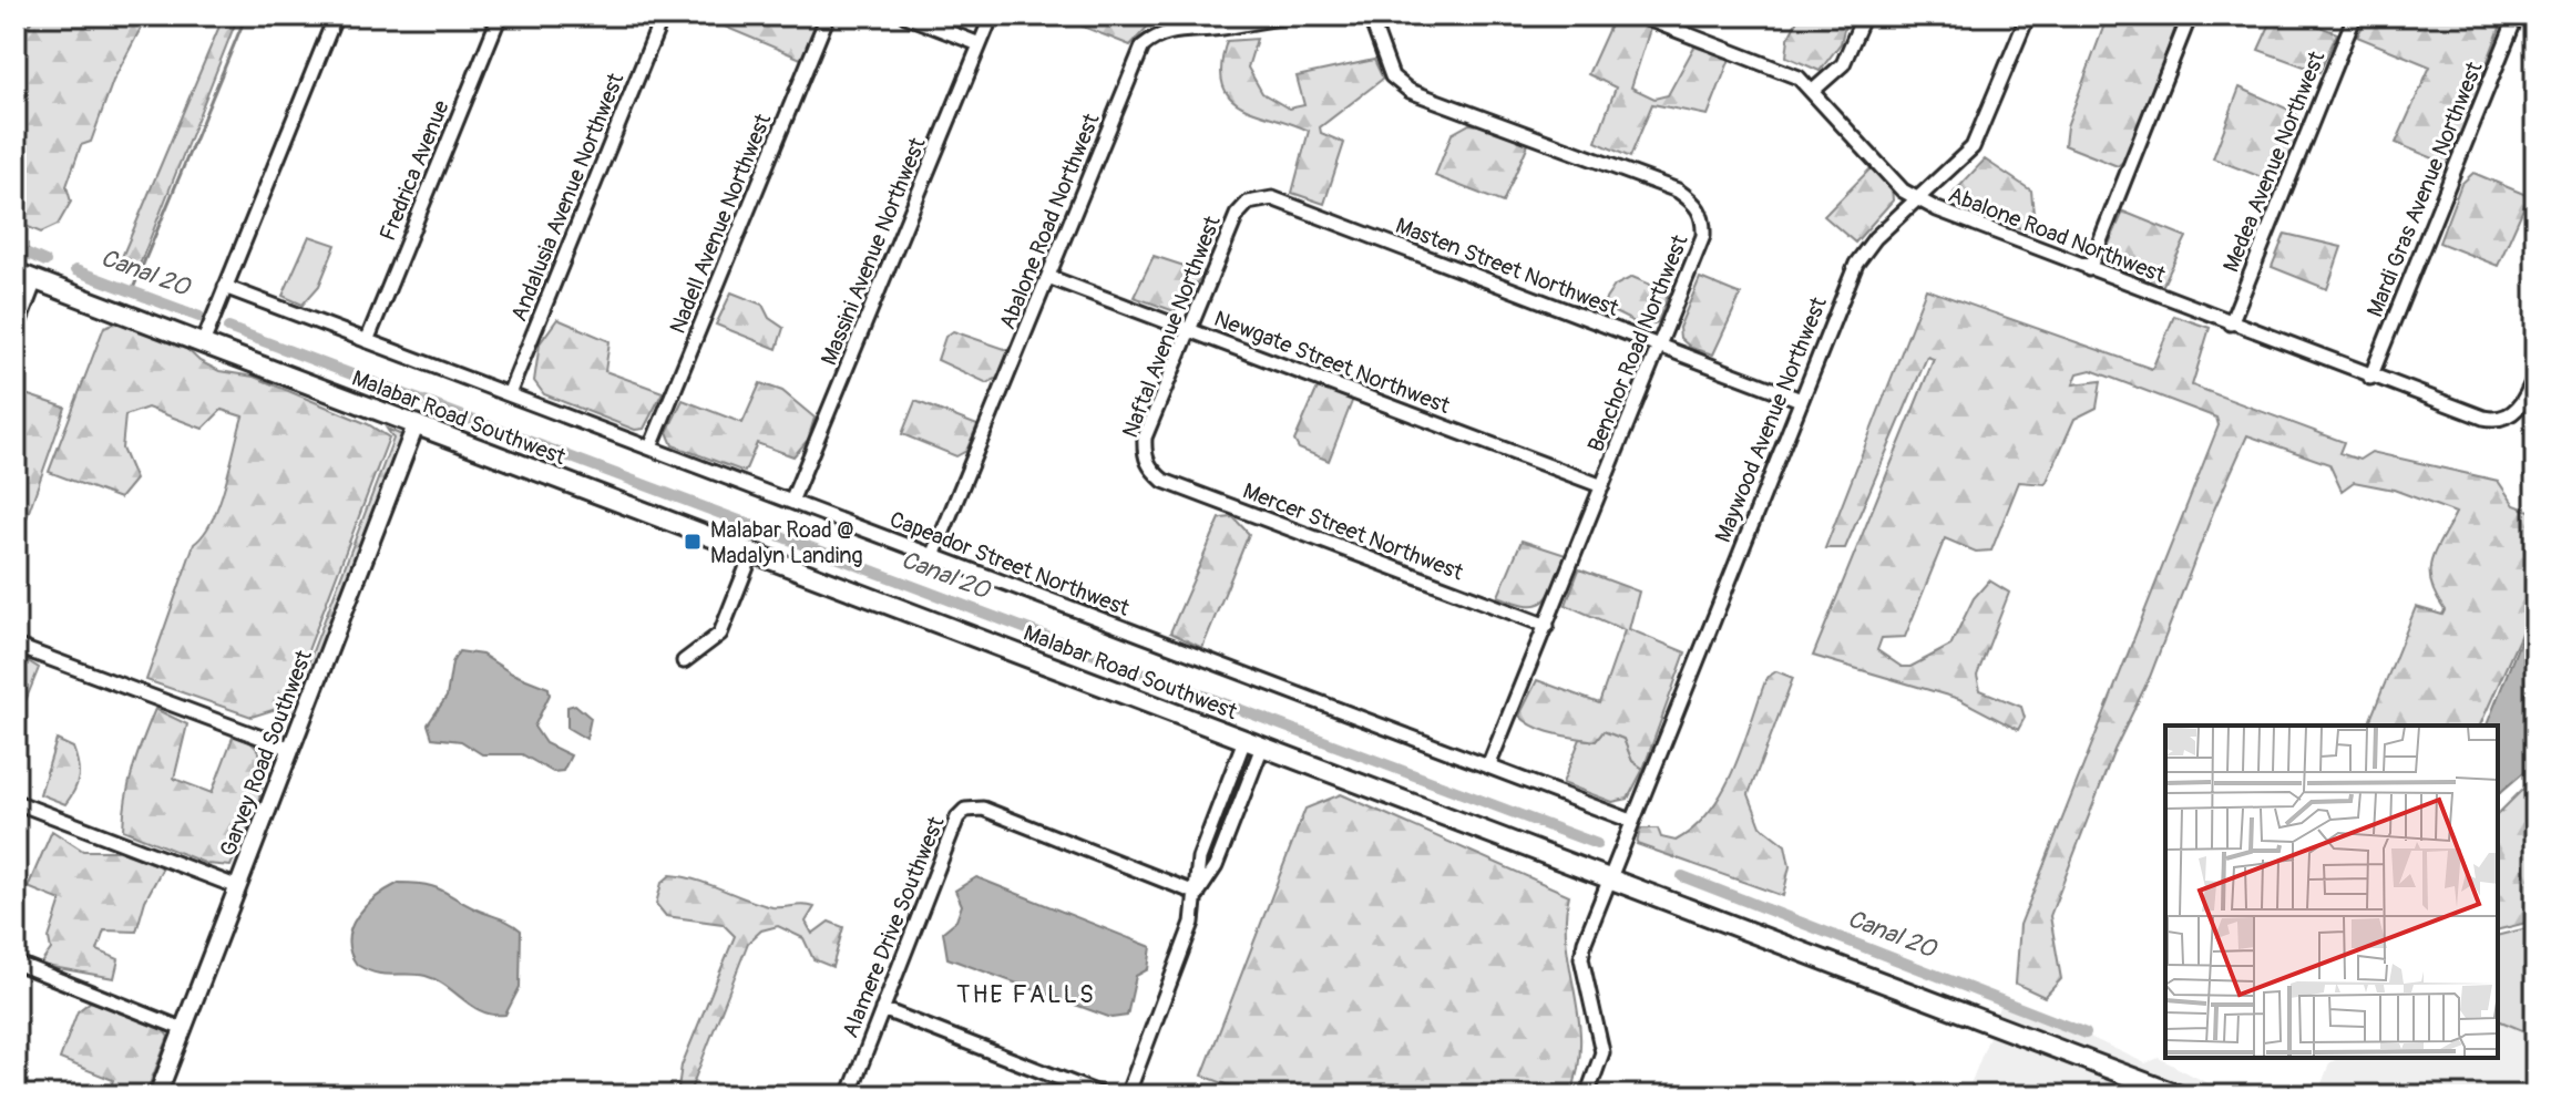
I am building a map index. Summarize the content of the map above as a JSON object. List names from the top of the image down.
{
  "streets": {
    "main road": ["Malabar Road Southwest"],
    "street": [
      "Medea Avenue Northwest",
      "Fredrica Avenue",
      "Mardi Gras Avenue Northwest",
      "Andalusia Avenue Northwest",
      "Abalone Road Northwest",
      "Nadell Avenue Northwest",
      "Massini Avenue Northwest",
      "Masten Street Northwest",
      "Naftal Avenue Northwest",
      "Benchor Road Northwest",
      "Newgate Street Northwest",
      "Maywood Avenue Northwest",
      "Mercer Street Northwest",
      "Capeador Street Northwest",
      "Garvey Road Southwest",
      "Alamere Drive Southwest"
    ]
  },
  "crossings": [
    ["Medea Avenue Northwest", "Abalone Road Northwest"],
    ["Fredrica Avenue", "Capeador Street Northwest"],
    ["Mardi Gras Avenue Northwest", "Abalone Road Northwest"],
    ["Andalusia Avenue Northwest", "Capeador Street Northwest"],
    ["Abalone Road Northwest", "Newgate Street Northwest"],
    ["Abalone Road Northwest", "Maywood Avenue Northwest"],
    ["Abalone Road Northwest", "Capeador Street Northwest"],
    ["Nadell Avenue Northwest", "Capeador Street Northwest"],
    ["Massini Avenue Northwest", "Capeador Street Northwest"],
    ["Masten Street Northwest", "Naftal Avenue Northwest"],
    ["Masten Street Northwest", "Benchor Road Northwest"],
    ["Masten Street Northwest", "Maywood Avenue Northwest"],
    ["Naftal Avenue Northwest", "Newgate Street Northwest"],
    ["Naftal Avenue Northwest", "Mercer Street Northwest"],
    ["Benchor Road Northwest", "Newgate Street Northwest"],
    ["Benchor Road Northwest", "Mercer Street Northwest"],
    ["Benchor Road Northwest", "Capeador Street Northwest"],
    ["Malabar Road Southwest", "Maywood Avenue Northwest"],
    ["Malabar Road Southwest", "Garvey Road Southwest"],
    ["Maywood Avenue Northwest", "Capeador Street Northwest"]
  ],
  "districts": ["THE FALLS"],
  "water": ["Canal 20"],
  "places": {
    "transit": ["Malabar Road @ Madalyn Landing"]
  }
}
